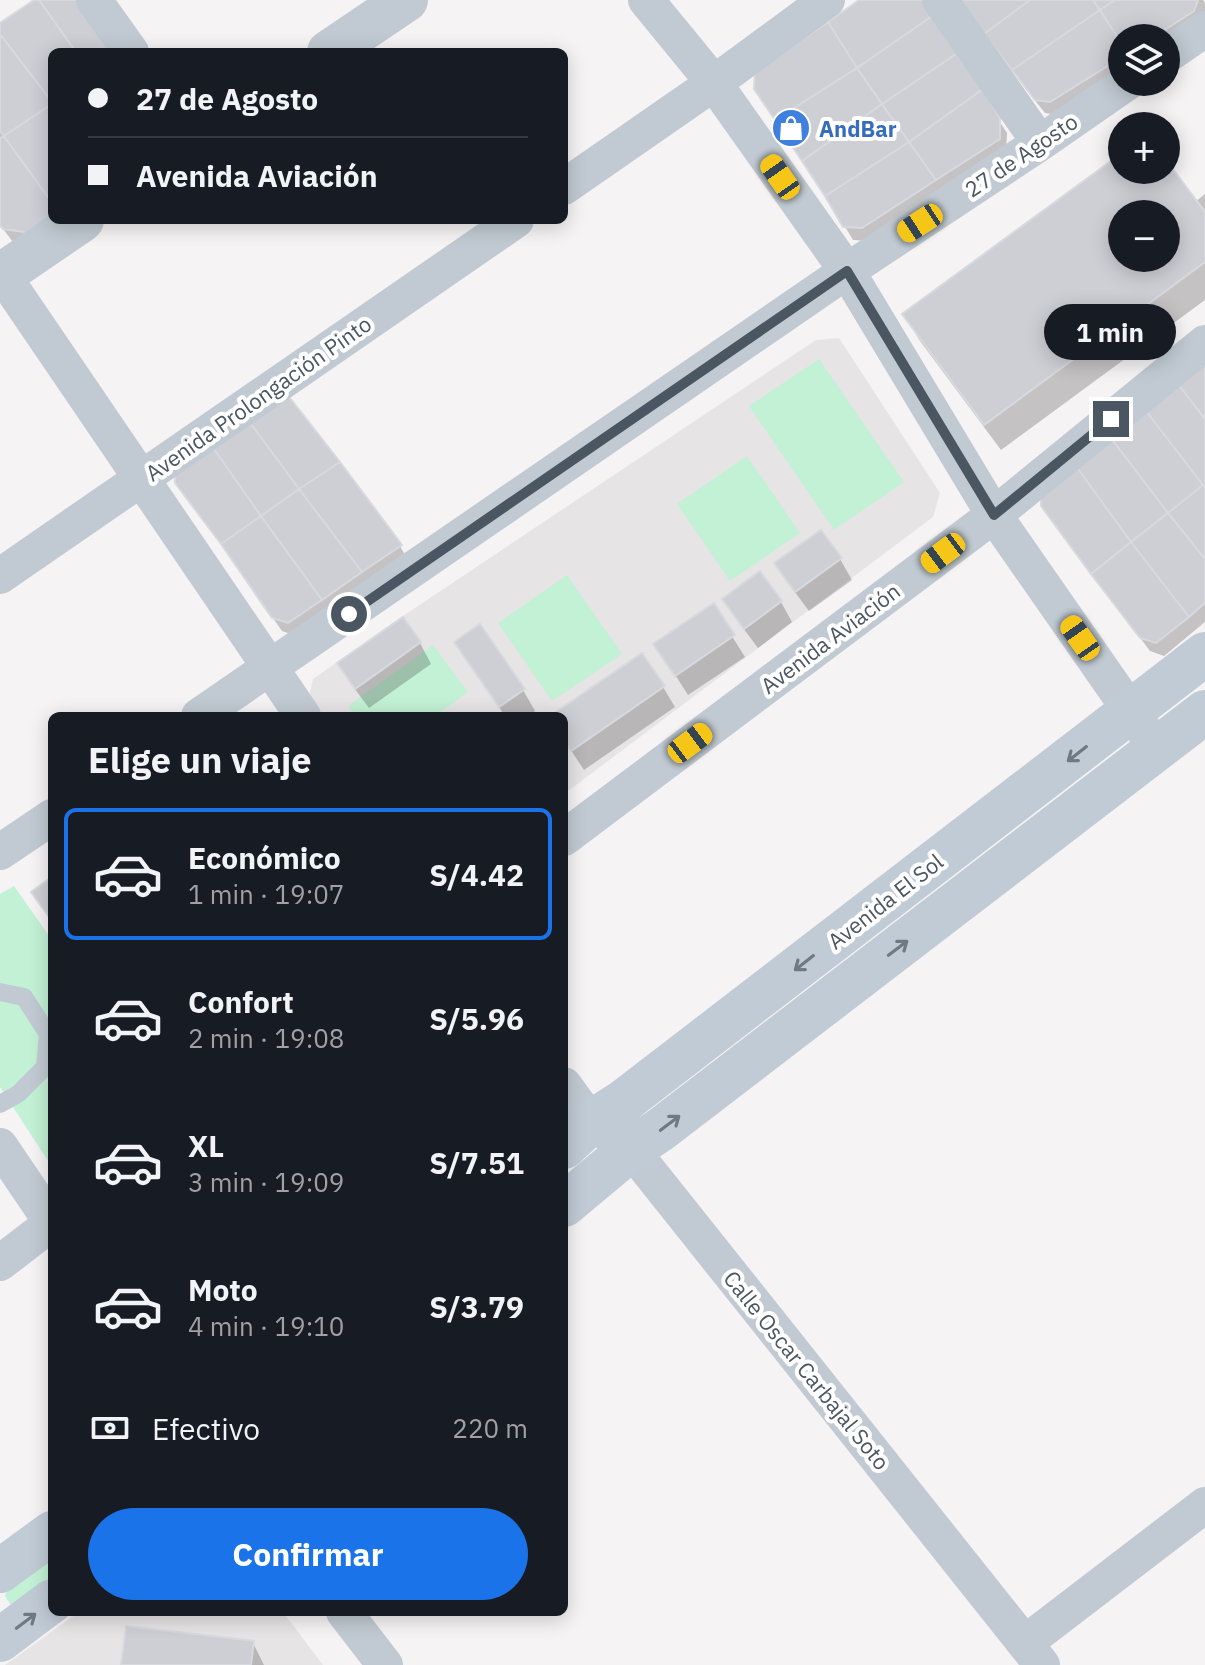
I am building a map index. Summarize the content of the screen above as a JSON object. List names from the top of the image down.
{
  "streets": {
    "main road": ["Avenida El Sol"],
    "street": [
      "27 de Agosto",
      "Avenida Prolongación Pinto",
      "Avenida Aviación",
      "Calle Oscar Carbajal Soto"
    ]
  },
  "crossings": [
    ["Avenida El Sol", "Calle Oscar Carbajal Soto"]
  ],
  "places": {
    "shop": ["AndBar"]
  },
  "page": {
    "map_buttons": ["+", "−"],
    "banner": ["27 de Agosto", "Avenida Aviación"],
    "bubble": "1 min",
    "heading": "Elige un viaje",
    "list": [
      {
        "name": "Económico",
        "note": "1 min · 19:07",
        "value": "S/4.42"
      },
      {
        "name": "Confort",
        "note": "2 min · 19:08",
        "value": "S/5.96"
      },
      {
        "name": "XL",
        "note": "3 min · 19:09",
        "value": "S/7.51"
      },
      {
        "name": "Moto",
        "note": "4 min · 19:10",
        "value": "S/3.79"
      }
    ],
    "pay": ["Efectivo", "220 m"],
    "buttons": "Confirmar"
  }
}
